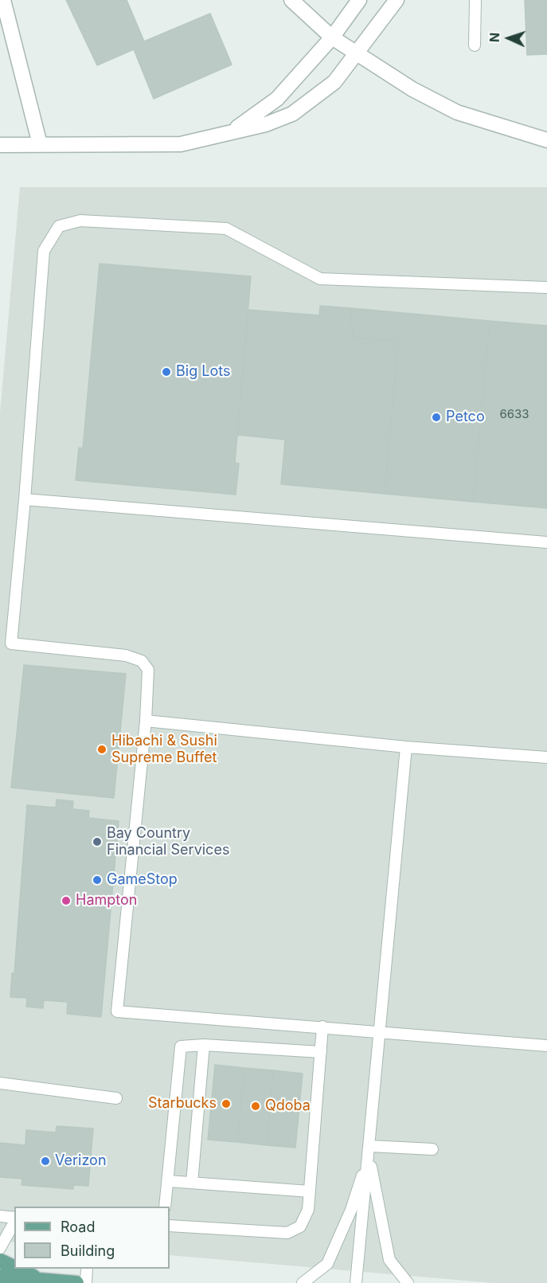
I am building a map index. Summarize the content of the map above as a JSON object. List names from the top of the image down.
{
  "places": [
    "Big Lots",
    "Petco",
    "Hibachi & Sushi Supreme Buffet",
    "Bay Country Financial Services",
    "GameStop",
    "Hampton",
    "Starbucks",
    "Qdoba",
    "Verizon"
  ],
  "house_numbers": ["6633"],
  "legend": ["Road", "Building"],
  "north": "left"
}
